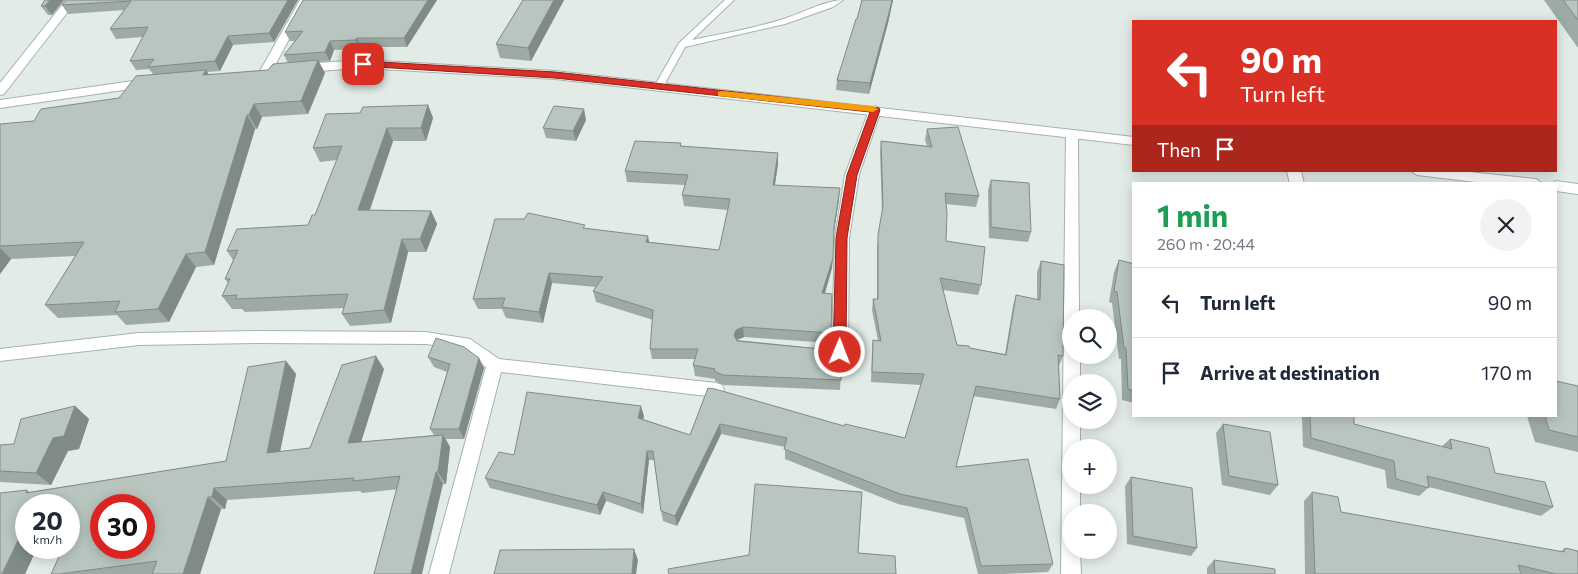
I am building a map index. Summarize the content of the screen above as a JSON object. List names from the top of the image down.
{
  "page": {
    "turn": ["90 m", "Turn left"],
    "then": "Then",
    "heading": ["1 min", "260 m · 20:44"],
    "list": [
      {
        "name": "Turn left",
        "value": "90 m"
      },
      {
        "name": "Arrive at destination",
        "value": "170 m"
      }
    ],
    "map_buttons": ["+", "−"],
    "speed": "20 km/h",
    "limit": "30"
  }
}
